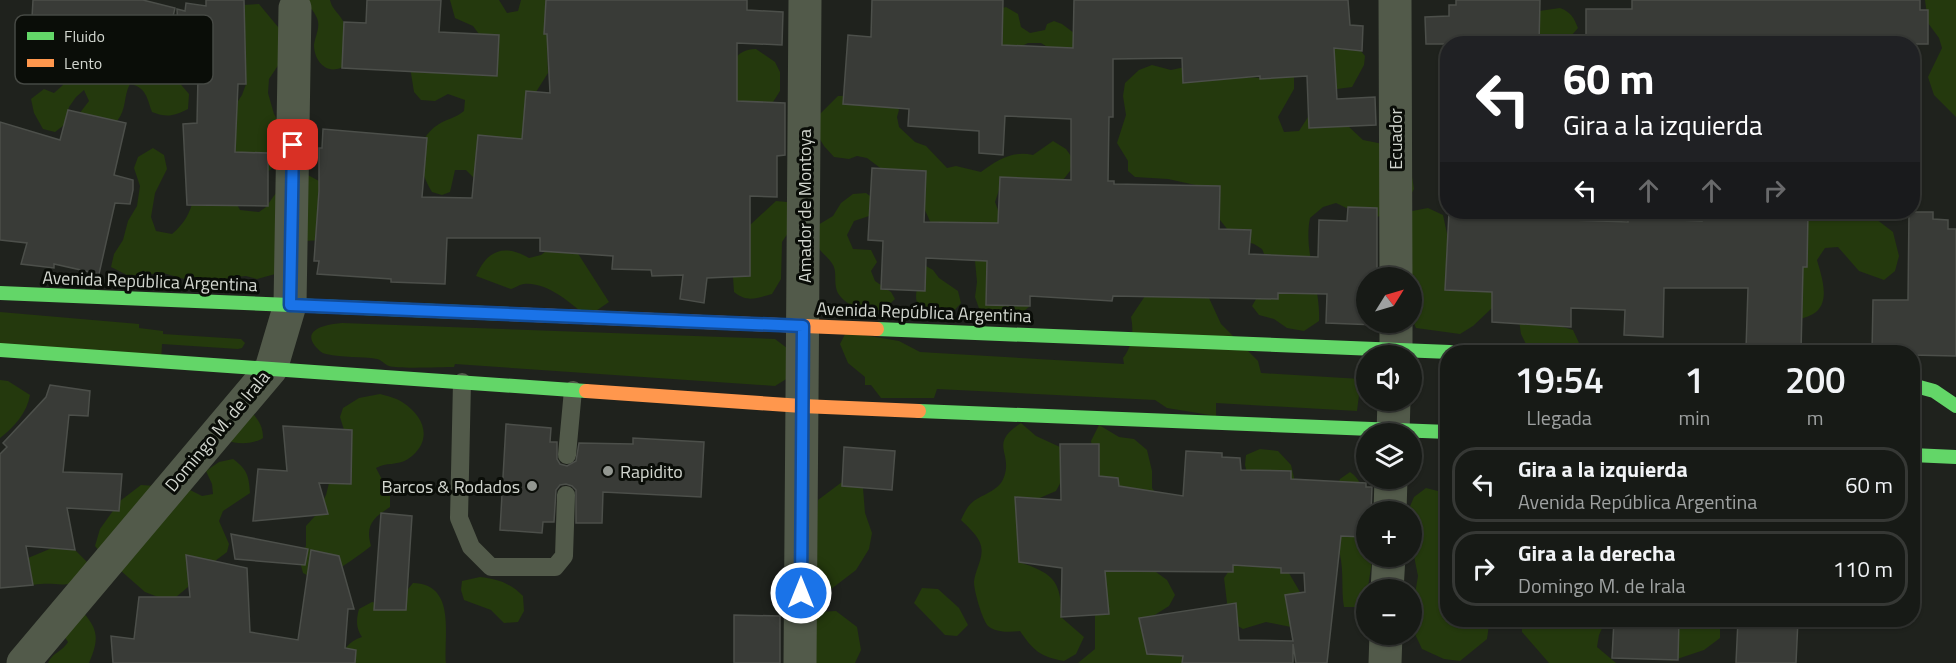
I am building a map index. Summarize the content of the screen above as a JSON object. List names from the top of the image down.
{
  "streets": {
    "main road": ["Avenida República Argentina"],
    "street": ["Ecuador", "Amador de Montoya", "Domingo M. de Irala"]
  },
  "crossings": [
    ["Amador de Montoya", "Avenida República Argentina"],
    ["Avenida República Argentina", "Domingo M. de Irala"]
  ],
  "places": ["Rapidito", "Barcos & Rodados"],
  "legend": ["Fluido", "Lento"],
  "north": "top right",
  "page": {
    "turn": ["60 m", "Gira a la izquierda"],
    "map_buttons": ["+", "−"],
    "eta": [
      "19:54",
      "Llegada",
      "1",
      "min",
      "200",
      "m"
    ],
    "list": [
      {
        "name": "Gira a la izquierda",
        "note": "Avenida República Argentina",
        "value": "60 m"
      },
      {
        "name": "Gira a la derecha",
        "note": "Domingo M. de Irala",
        "value": "110 m"
      }
    ]
  }
}
